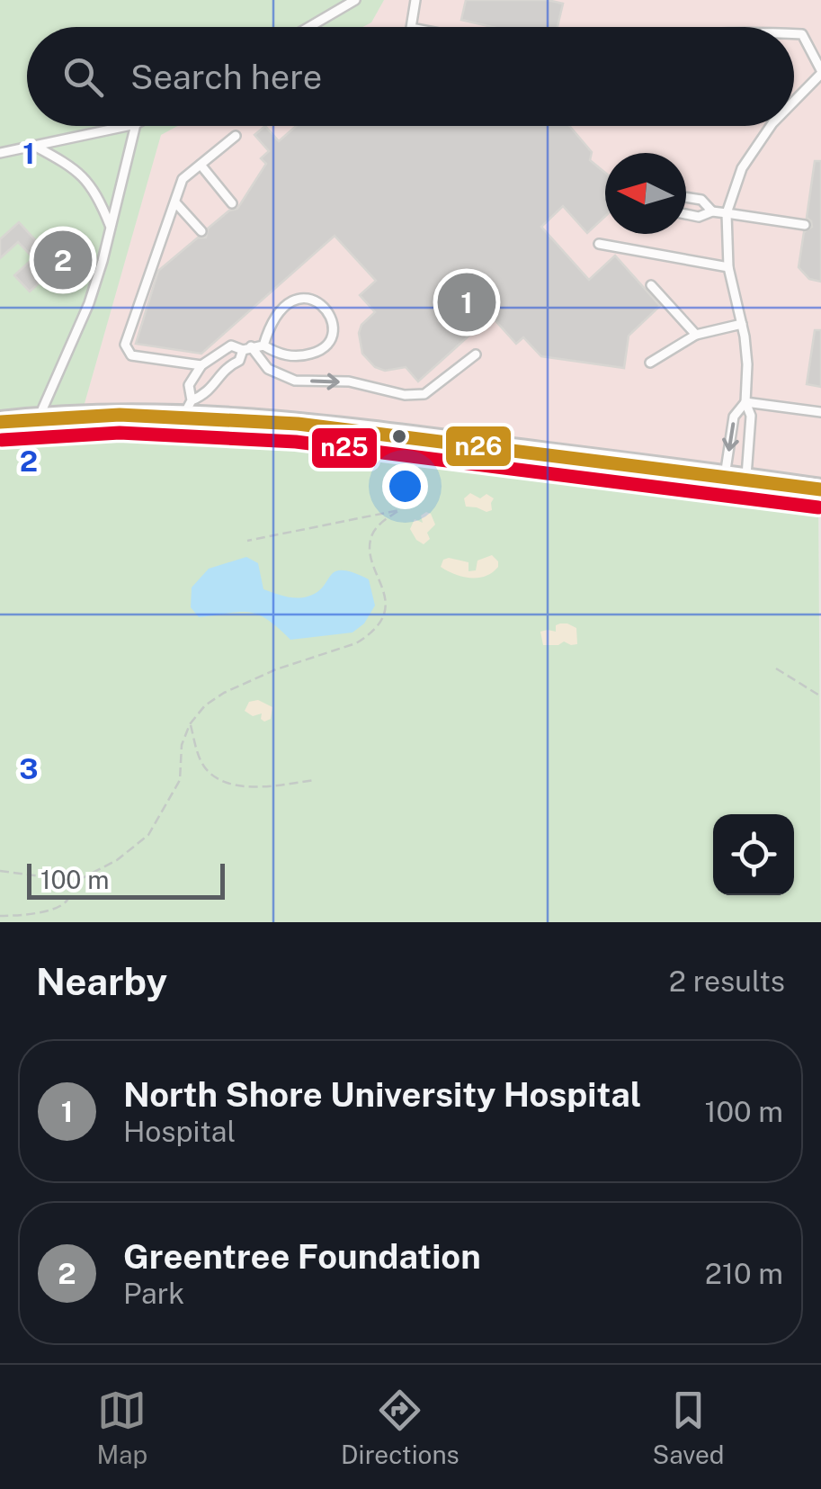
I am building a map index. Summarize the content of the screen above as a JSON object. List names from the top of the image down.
{
  "lines": ["transit line n26", "transit line n25"],
  "scale_bar": "100 m",
  "north": "left",
  "page": {
    "search": "Search here",
    "pins": ["2", "1"],
    "scale": "100 m",
    "heading": ["Nearby", "2 results"],
    "list": [
      {
        "mark": "1",
        "name": "North Shore University Hospital",
        "note": "Hospital",
        "value": "100 m"
      },
      {
        "mark": "2",
        "name": "Greentree Foundation",
        "note": "Park",
        "value": "210 m"
      }
    ],
    "nav": ["Map", "Directions", "Saved"]
  },
  "grid": {
    "rows": ["1", "2", "3"]
  }
}
